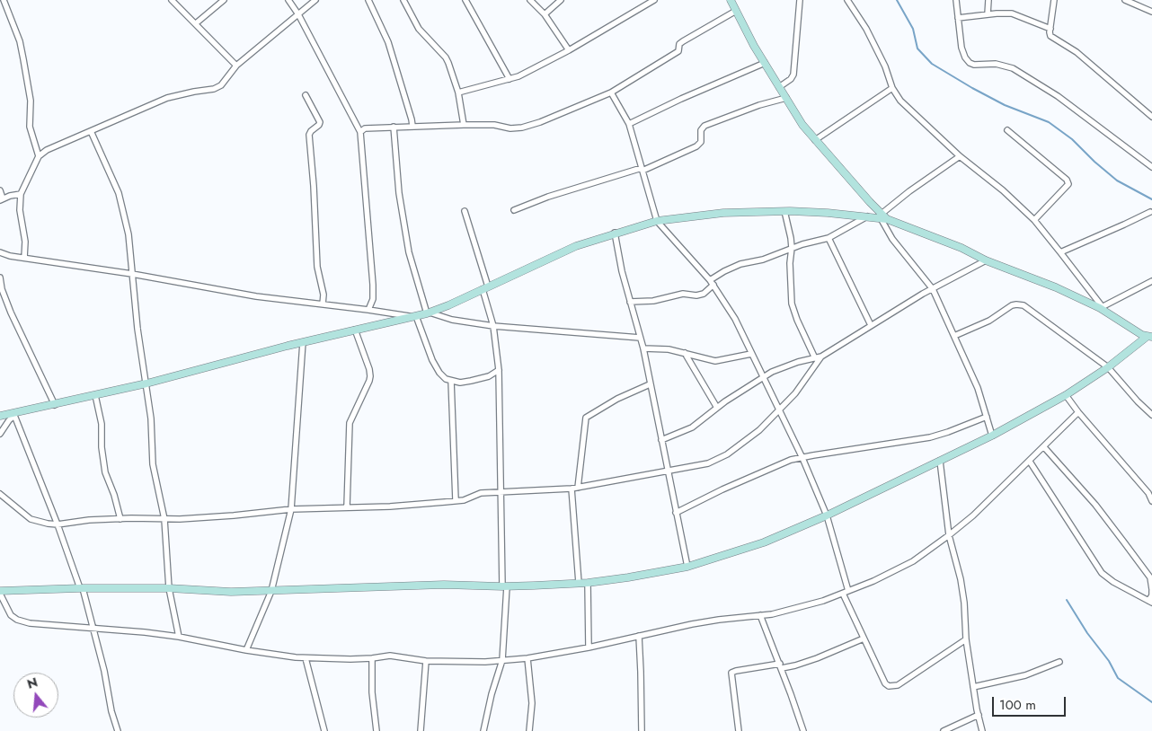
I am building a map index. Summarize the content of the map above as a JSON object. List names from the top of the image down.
{
  "scale_bar": "100 m",
  "north": "top"
}
